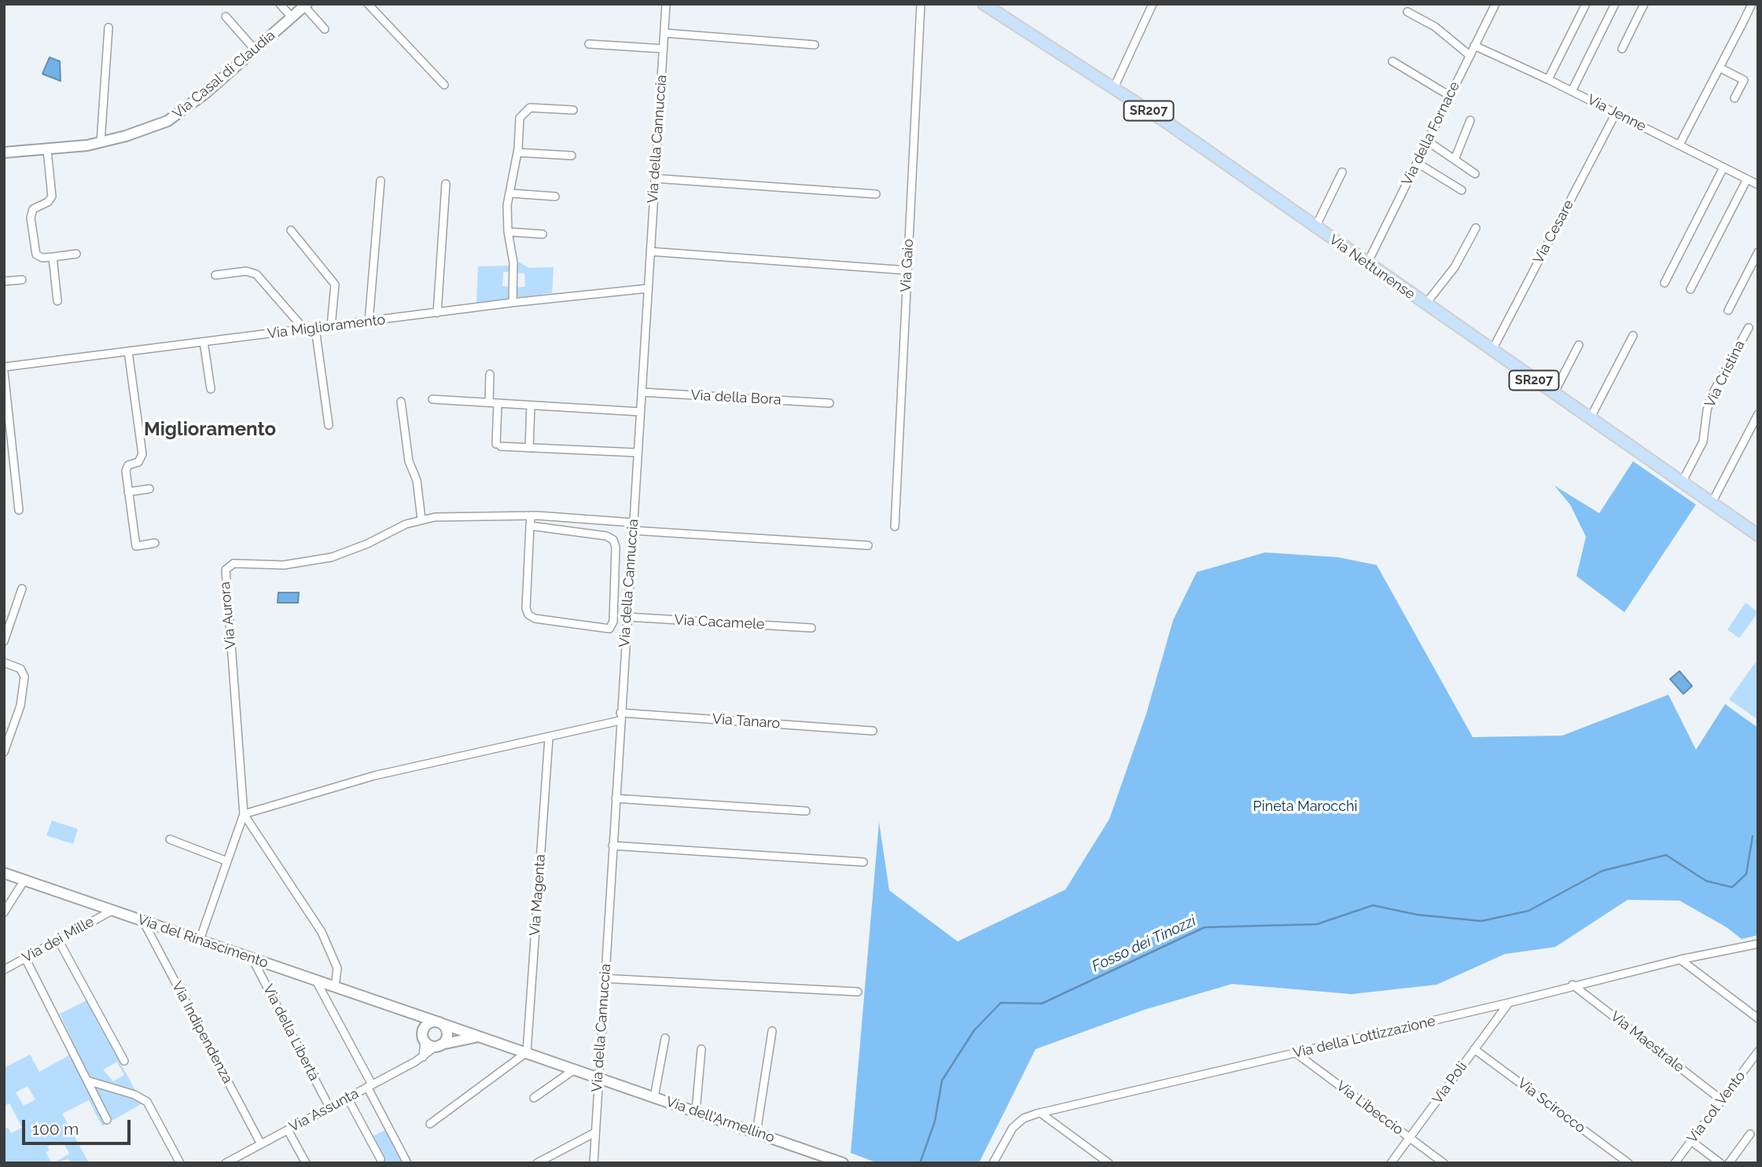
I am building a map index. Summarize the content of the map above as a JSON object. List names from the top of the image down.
{
  "streets": {
    "main road": ["SR207", "Via Nettunense"],
    "street": [
      "Via Casal di Claudia",
      "Via Jenne",
      "Via della Fornace",
      "Via della Cannuccia",
      "Via Cesare",
      "Via Gaio",
      "Via Miglioramento",
      "Via Cristina",
      "Via della Bora",
      "Via Aurora",
      "Via Cacamele",
      "Via Tanaro",
      "Via Magenta",
      "Via dei Mille",
      "Via del Rinascimento",
      "Via Indipendenza",
      "Via della Libertà",
      "Via della Lottizzazione",
      "Via Maestrale",
      "Via Poli",
      "Via Scirocco",
      "Via col Vento",
      "Via Libeccio",
      "Via Assunta",
      "Via dell'Armellino"
    ]
  },
  "crossings": [
    ["Via Jenne", "Via della Fornace"],
    ["Via Jenne", "Via Cesare"],
    ["Via della Fornace", "Via Nettunense"],
    ["Via della Cannuccia", "Via Miglioramento"],
    ["Via della Cannuccia", "Via della Bora"],
    ["Via della Cannuccia", "Via Aurora"],
    ["Via della Cannuccia", "Via Cacamele"],
    ["Via della Cannuccia", "Via Tanaro"],
    ["Via della Cannuccia", "Via del Rinascimento"],
    ["Via della Cannuccia", "Via dell'Armellino"],
    ["Via Cesare", "Via Nettunense"],
    ["Via Nettunense", "Via Cristina"],
    ["Via Aurora", "Via del Rinascimento"],
    ["Via Magenta", "Via del Rinascimento"],
    ["Via dei Mille", "Via del Rinascimento"],
    ["Via del Rinascimento", "Via Indipendenza"],
    ["Via del Rinascimento", "Via della Libertà"],
    ["Via del Rinascimento", "Via Assunta"],
    ["Via del Rinascimento", "Via dell'Armellino"],
    ["Via Indipendenza", "Via Assunta"],
    ["Via della Libertà", "Via Assunta"],
    ["Via della Lottizzazione", "Via Maestrale"],
    ["Via della Lottizzazione", "Via Poli"],
    ["Via della Lottizzazione", "Via Libeccio"],
    ["Via Maestrale", "Via col Vento"],
    ["Via Poli", "Via Scirocco"],
    ["Via Poli", "Via Libeccio"]
  ],
  "districts": ["Miglioramento"],
  "water": ["Fosso dei Tinozzi"],
  "parks": ["Pineta Marocchi"],
  "scale_bar": "100 m"
}
